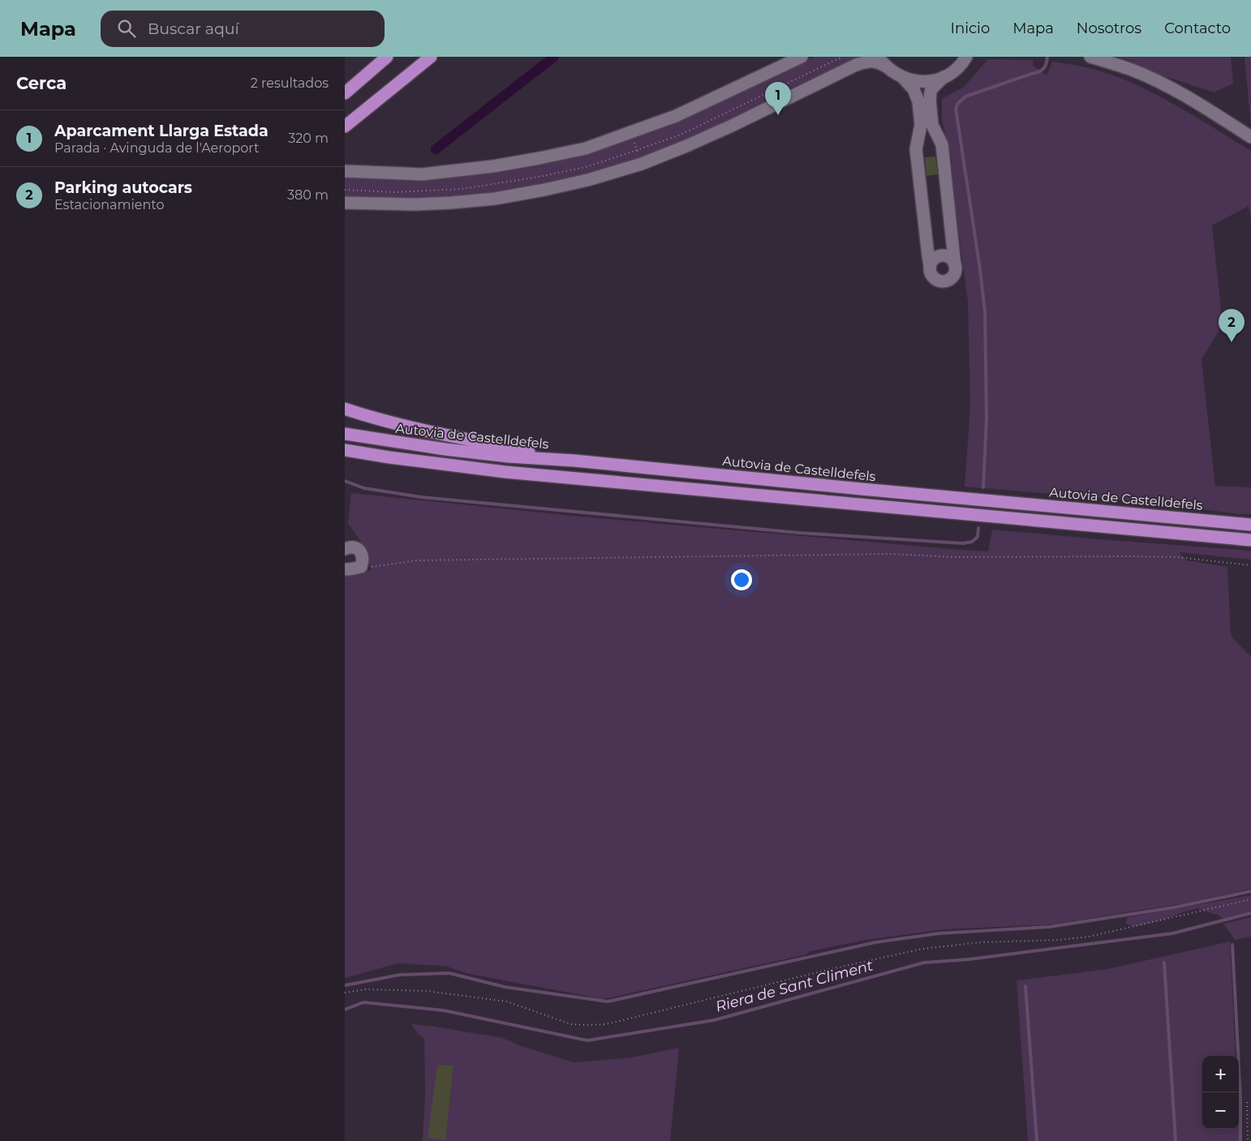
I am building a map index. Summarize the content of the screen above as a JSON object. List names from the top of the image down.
{
  "streets": {
    "highway": ["Autovia de Castelldefels"]
  },
  "water": ["Riera de Sant Climent"],
  "page": {
    "header": "Mapa",
    "search": "Buscar aquí",
    "nav": [
      "Inicio",
      "Mapa",
      "Nosotros",
      "Contacto"
    ],
    "heading": ["Cerca", "2 resultados"],
    "pins": ["1", "2"],
    "list": [
      {
        "mark": "1",
        "name": "Aparcament Llarga Estada",
        "note": "Parada · Avinguda de l'Aeroport",
        "value": "320 m"
      },
      {
        "mark": "2",
        "name": "Parking autocars",
        "note": "Estacionamiento",
        "value": "380 m"
      }
    ],
    "map_buttons": ["+", "−"]
  }
}
